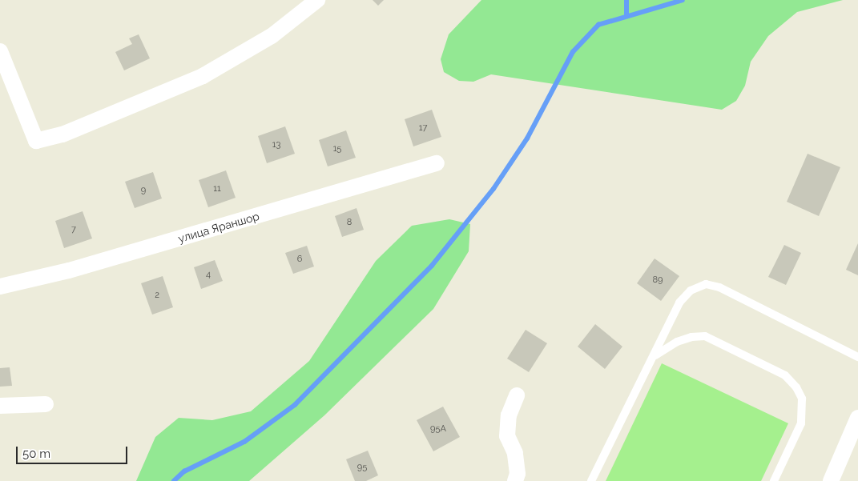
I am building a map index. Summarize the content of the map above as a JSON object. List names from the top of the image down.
{
  "streets": {
    "street": ["улица Яраншор"]
  },
  "house_numbers": [
    "17",
    "13",
    "15",
    "11",
    "9",
    "8",
    "7",
    "6",
    "4",
    "89",
    "2",
    "95А",
    "95"
  ],
  "scale_bar": "50 m"
}
